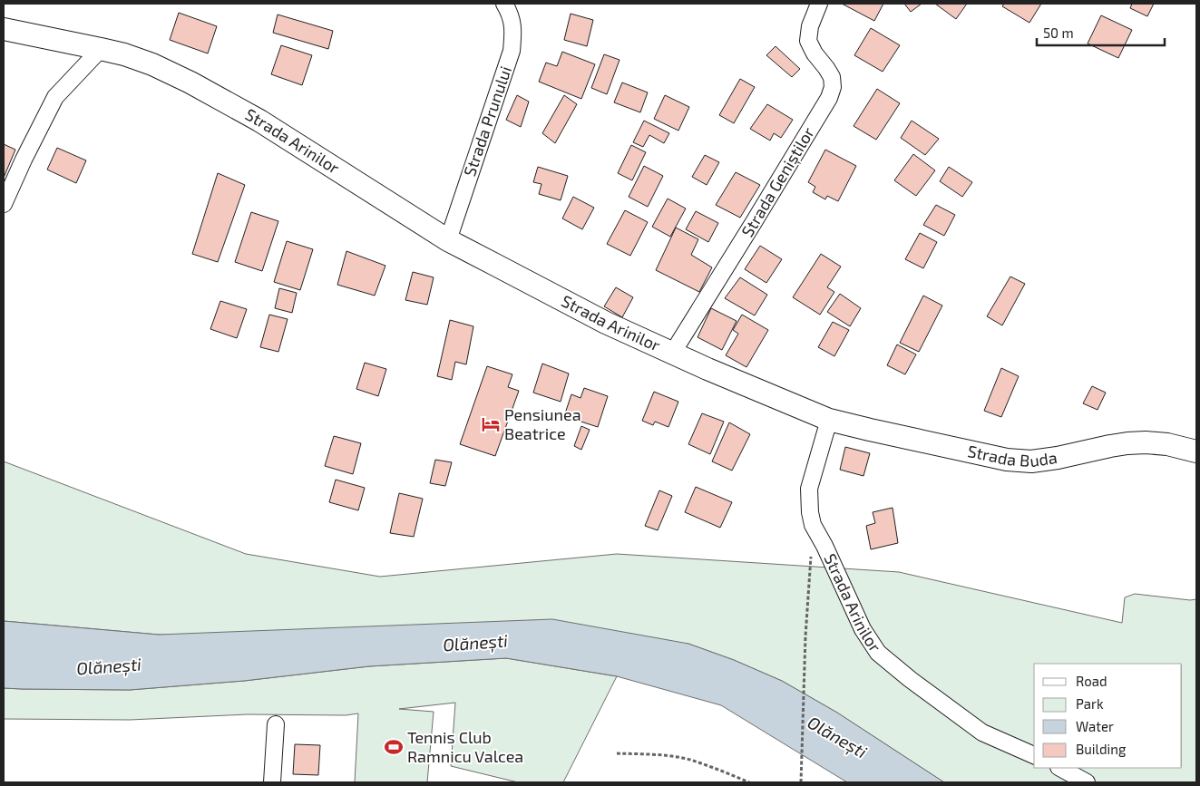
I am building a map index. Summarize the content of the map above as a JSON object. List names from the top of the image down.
{
  "streets": {
    "street": [
      "Strada Prunului",
      "Strada Arinilor",
      "Strada Geniștilor",
      "Strada Buda"
    ]
  },
  "crossings": [
    ["Strada Prunului", "Strada Arinilor"],
    ["Strada Arinilor", "Strada Geniștilor"],
    ["Strada Arinilor", "Strada Buda"]
  ],
  "water": ["Olănești"],
  "places": {
    "hotel": ["Pensiunea Beatrice"],
    "sports": ["Tennis Club Ramnicu Valcea"]
  },
  "legend": [
    "Road",
    "Park",
    "Water",
    "Building"
  ],
  "scale_bar": "50 m"
}
